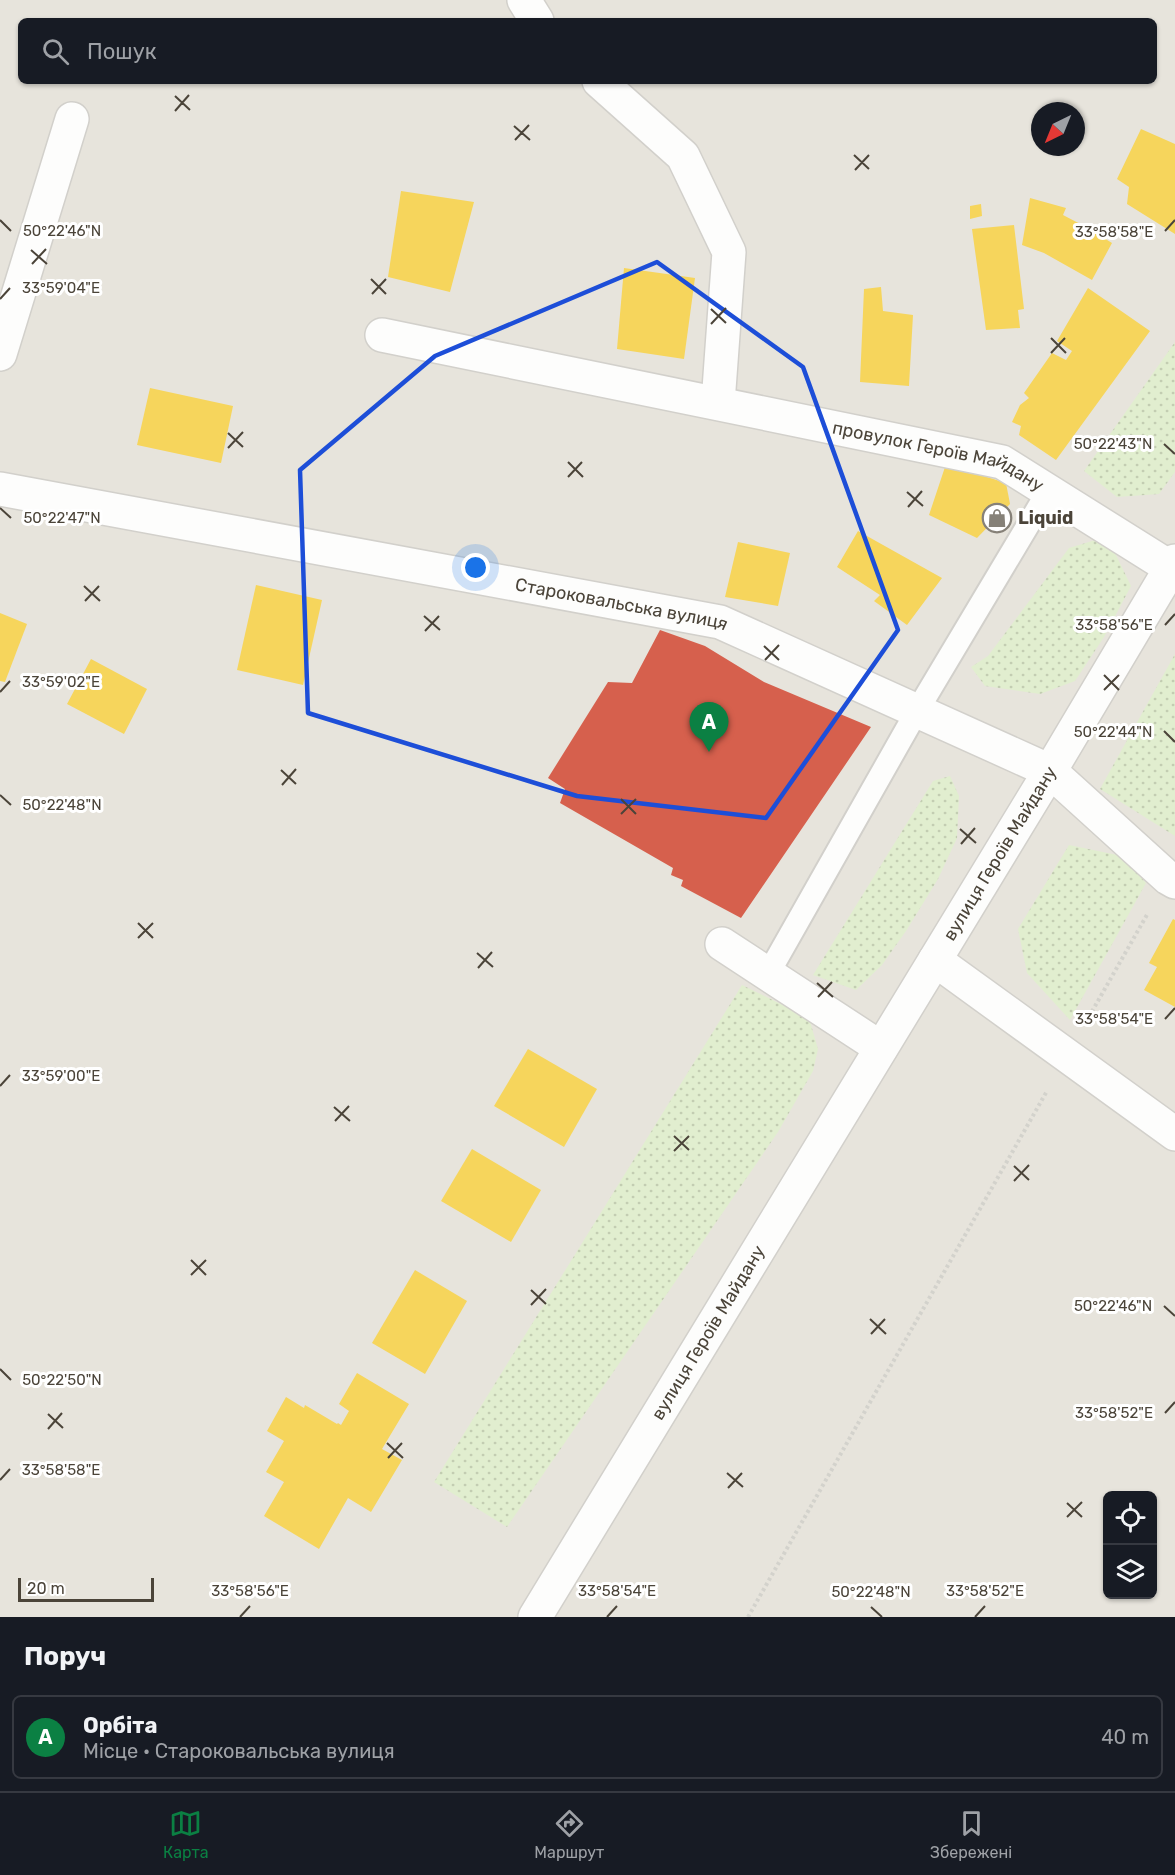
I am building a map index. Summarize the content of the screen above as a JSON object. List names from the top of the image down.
{
  "streets": {
    "street": ["провулок Героїв Майдану", "Староковальська вулиця", "вулиця Героїв Майдану"]
  },
  "crossings": [
    ["провулок Героїв Майдану", "вулиця Героїв Майдану"],
    ["Староковальська вулиця", "вулиця Героїв Майдану"]
  ],
  "places": {
    "shop": ["Liquid"]
  },
  "scale_bar": "20 m",
  "north": "bottom left",
  "page": {
    "search": "Пошук",
    "pins": "A",
    "scale": "20 m",
    "heading": "Поруч",
    "list": [
      {
        "mark": "A",
        "name": "Орбіта",
        "note": "Місце · Староковальська вулиця",
        "value": "40 m"
      }
    ],
    "nav": ["Карта", "Маршрут", "Збережені"]
  },
  "coordinates": [
    "50°22'46\"N",
    "33°58'58\"E",
    "33°59'04\"E",
    "50°22'43\"N",
    "50°22'47\"N",
    "33°58'56\"E",
    "33°59'02\"E",
    "50°22'44\"N",
    "50°22'48\"N",
    "33°58'54\"E",
    "33°59'00\"E",
    "50°22'50\"N",
    "33°58'52\"E"
  ]
}
